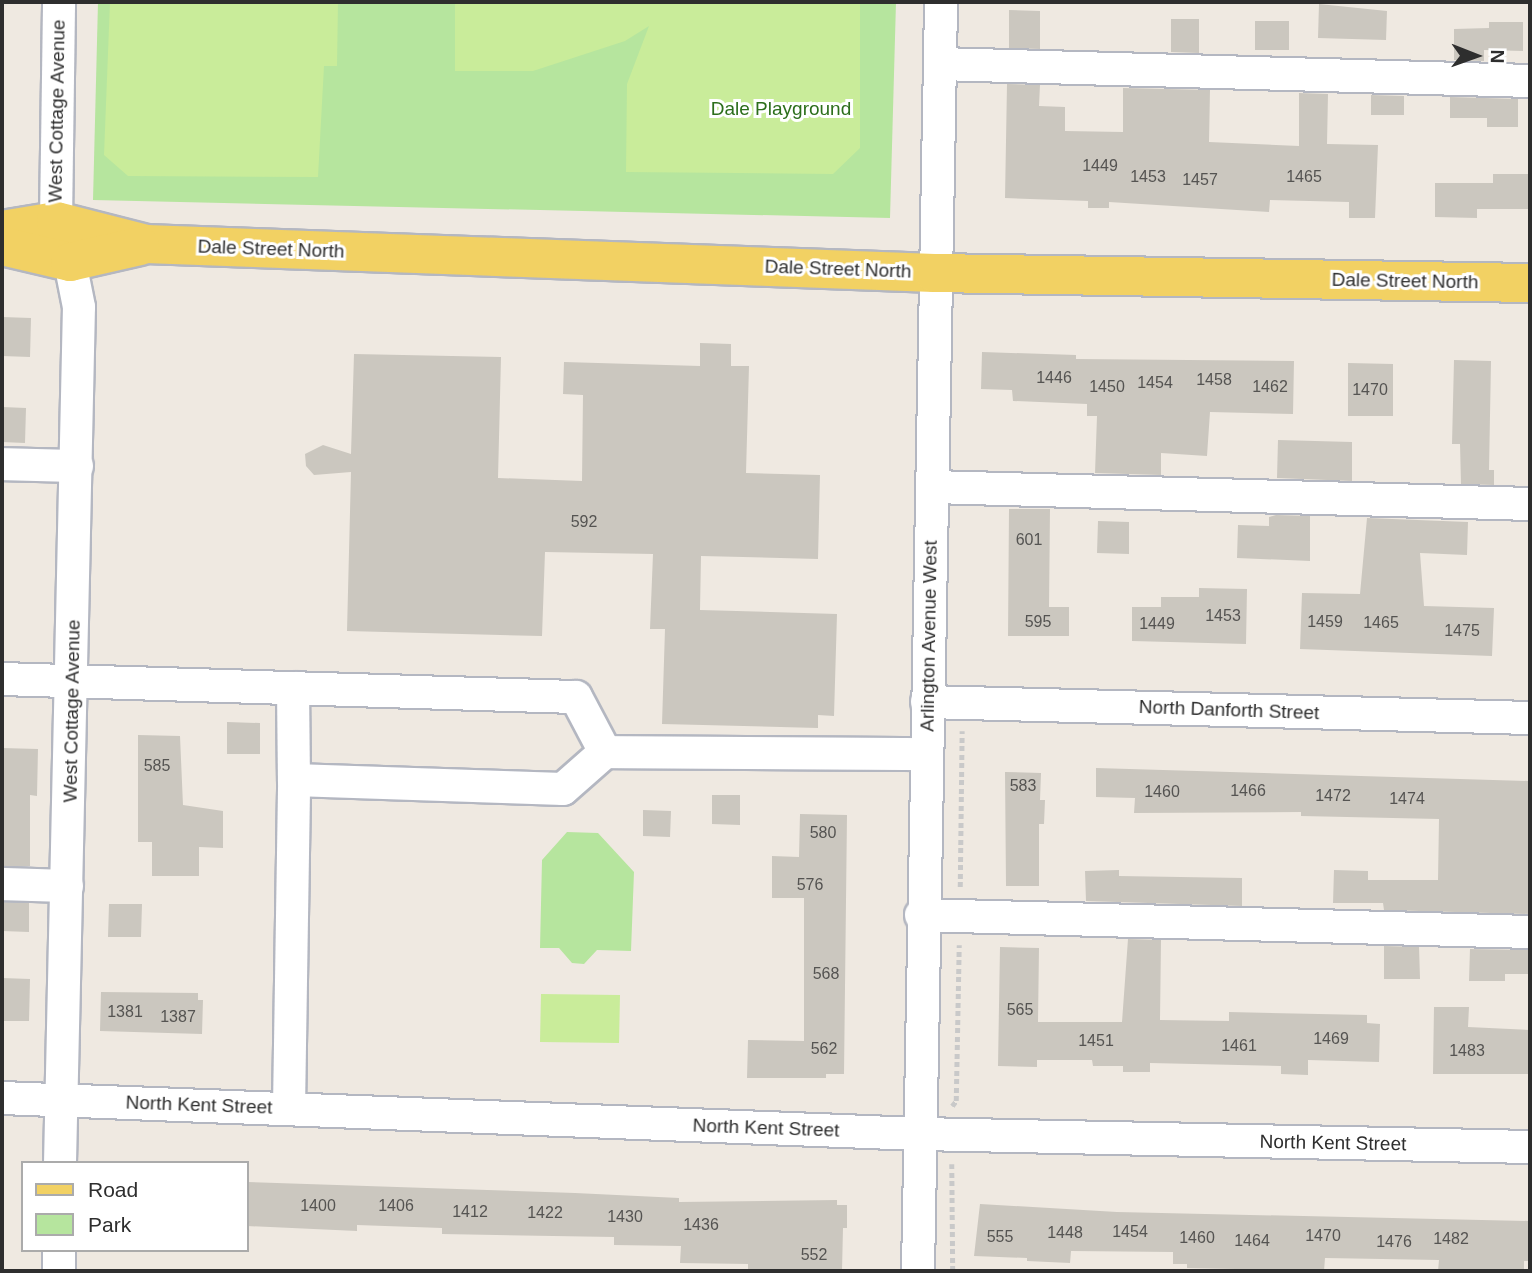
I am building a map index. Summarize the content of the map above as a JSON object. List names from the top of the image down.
{
  "streets": {
    "main road": ["Dale Street North"],
    "street": [
      "West Cottage Avenue",
      "Arlington Avenue West",
      "North Danforth Street",
      "North Kent Street"
    ]
  },
  "crossings": [
    ["West Cottage Avenue", "Dale Street North"],
    ["West Cottage Avenue", "North Kent Street"],
    ["Dale Street North", "Arlington Avenue West"],
    ["Arlington Avenue West", "North Danforth Street"],
    ["Arlington Avenue West", "North Kent Street"]
  ],
  "parks": ["Dale Playground"],
  "house_numbers": [
    "1449",
    "1453",
    "1465",
    "1457",
    "1446",
    "1458",
    "1454",
    "1450",
    "1462",
    "1470",
    "592",
    "601",
    "1453",
    "595",
    "1459",
    "1465",
    "1449",
    "1475",
    "585",
    "583",
    "1466",
    "1460",
    "1472",
    "1474",
    "580",
    "576",
    "568",
    "565",
    "1381",
    "1387",
    "1469",
    "1451",
    "1461",
    "562",
    "1483",
    "1400",
    "1406",
    "1412",
    "1422",
    "1430",
    "1436",
    "1454",
    "1448",
    "1470",
    "555",
    "1460",
    "1482",
    "1464",
    "1476",
    "552"
  ],
  "legend": ["Road", "Park"],
  "north": "right"
}
